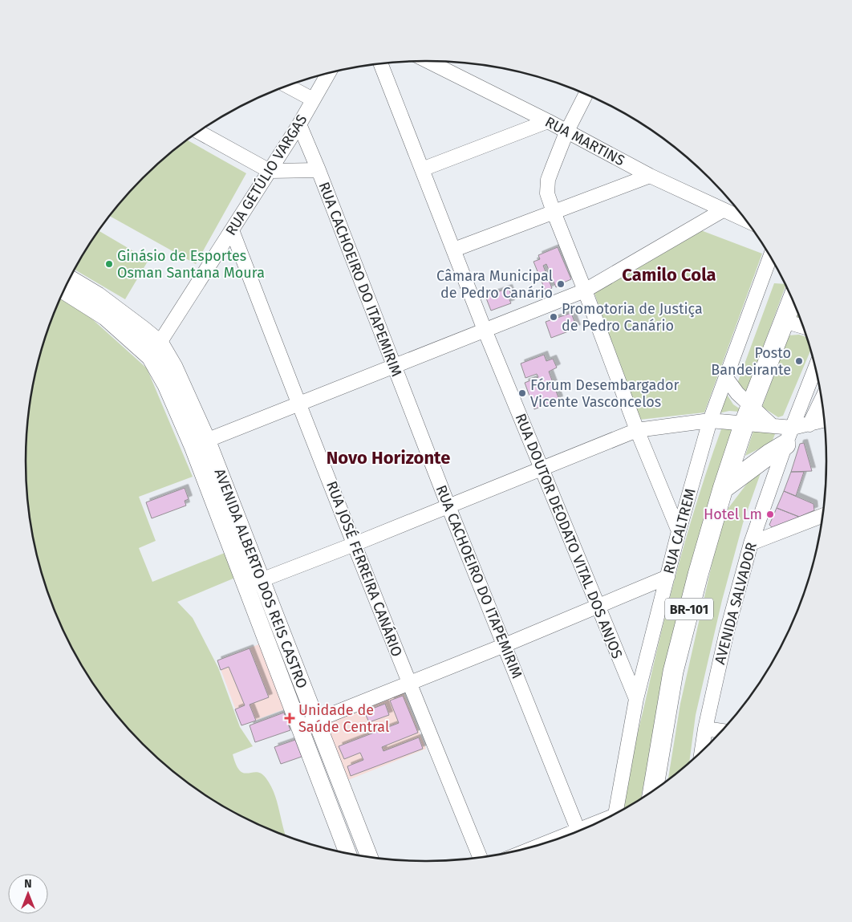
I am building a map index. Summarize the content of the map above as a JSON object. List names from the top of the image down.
{
  "streets": {
    "highway": ["BR-101"],
    "main road": ["AVENIDA ALBERTO DOS REIS CASTRO"],
    "street": [
      "RUA MARTINS",
      "RUA GETÚLIO VARGAS",
      "RUA CACHOEIRO DO ITAPEMIRIM",
      "RUA CALTREM",
      "RUA DOUTOR DEODATO VITAL DOS ANJOS",
      "RUA JOSÉ FERREIRA CANÁRIO",
      "AVENIDA SALVADOR"
    ]
  },
  "crossings": [
    ["RUA GETÚLIO VARGAS", "RUA CACHOEIRO DO ITAPEMIRIM"],
    ["RUA GETÚLIO VARGAS", "RUA JOSÉ FERREIRA CANÁRIO"],
    ["RUA GETÚLIO VARGAS", "AVENIDA ALBERTO DOS REIS CASTRO"],
    ["RUA CALTREM", "RUA DOUTOR DEODATO VITAL DOS ANJOS"]
  ],
  "districts": ["Camilo Cola", "Novo Horizonte"],
  "places": {
    "other": [
      "Ginásio de Esportes Osman Santana Moura",
      "Câmara Municipal de Pedro Canário",
      "Promotoria de Justiça de Pedro Canário",
      "Posto Bandeirante",
      "Fórum Desembargador Vicente Vasconcelos",
      "Hotel Lm"
    ],
    "health": ["Unidade de Saúde Central"]
  },
  "north": "top"
}
